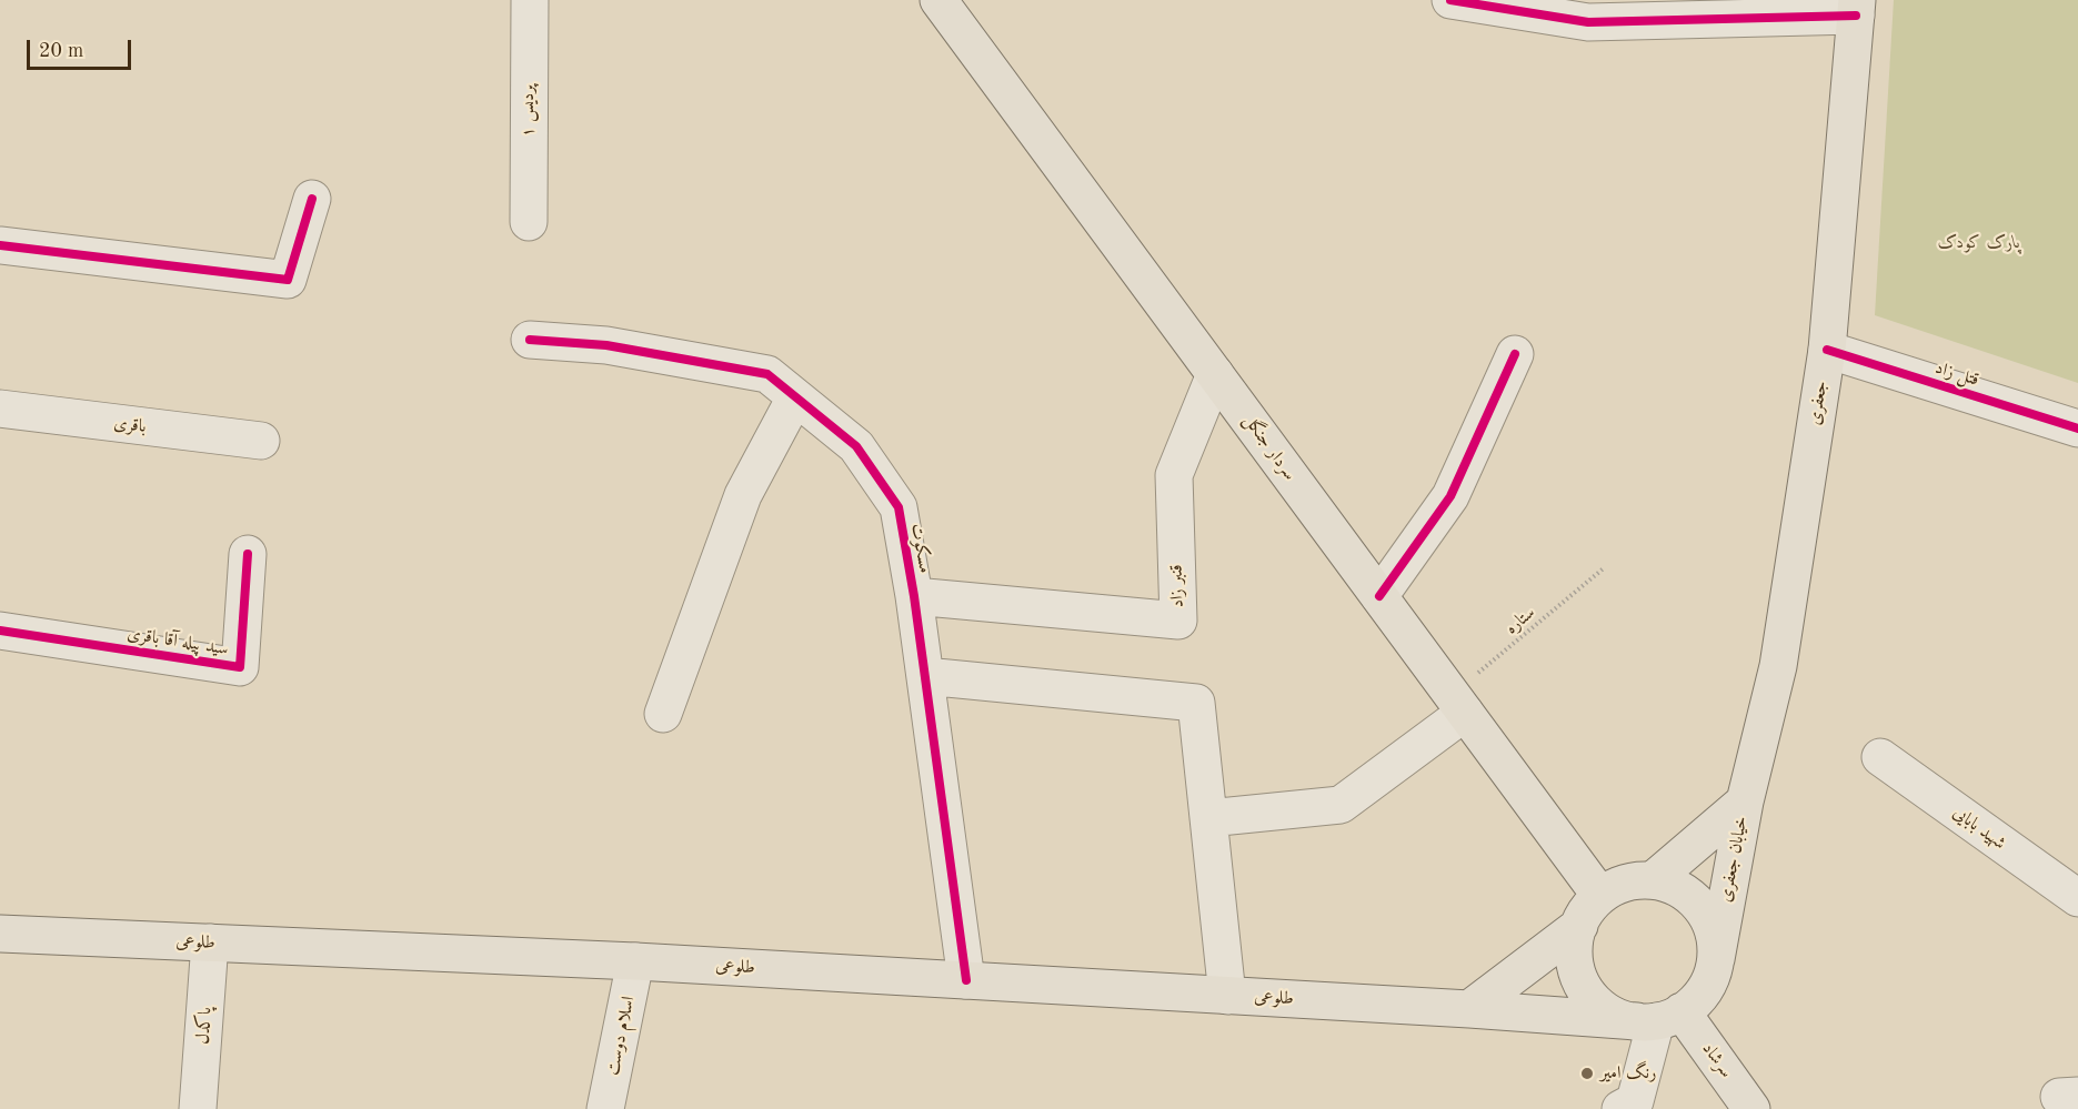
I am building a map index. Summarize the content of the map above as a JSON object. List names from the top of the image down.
{
  "streets": {
    "main road": [
      "جعفری",
      "سردار جنگل",
      "خیابان جعفری",
      "طلوعی",
      "سرشاد"
    ],
    "street": [
      "پردیس ۱",
      "قتل زاد",
      "باقری",
      "مسکوت",
      "قنبر زاد",
      "سید پیله آقا باقری",
      "شهید بابایی",
      "پاکدل",
      "اسلام دوست"
    ],
    "path": ["ستاره"]
  },
  "crossings": [
    ["قتل زاد", "جعفری"],
    ["جعفری", "خیابان جعفری"],
    ["سردار جنگل", "قنبر زاد"],
    ["سردار جنگل", "ستاره"],
    ["مسکوت", "قنبر زاد"],
    ["مسکوت", "طلوعی"],
    ["خیابان جعفری", "طلوعی"],
    ["خیابان جعفری", "سرشاد"],
    ["طلوعی", "پاکدل"],
    ["طلوعی", "اسلام دوست"],
    ["طلوعی", "سرشاد"]
  ],
  "parks": ["پارک کودک"],
  "places": ["رنگ امیر"],
  "scale_bar": "20 m"
}
